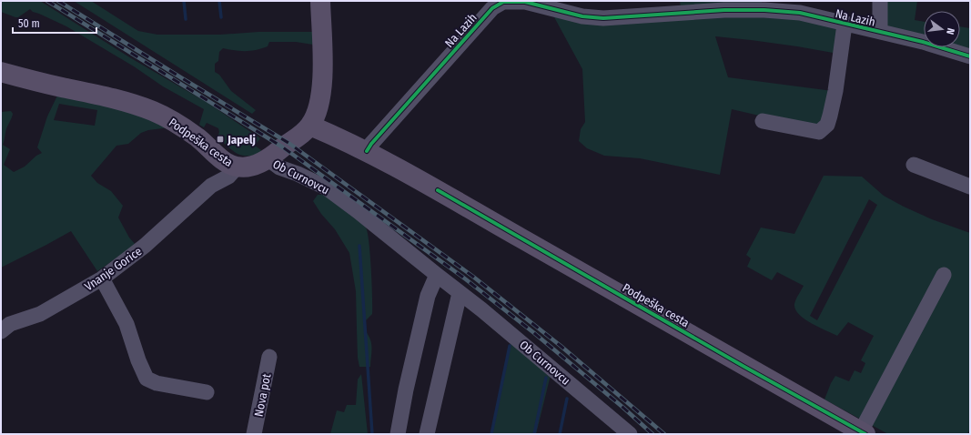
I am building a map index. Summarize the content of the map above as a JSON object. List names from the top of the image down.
{
  "streets": {
    "main road": ["Podpeška cesta"],
    "street": [
      "Na Lazih",
      "Ob Curnovcu",
      "Vnanje Gorice",
      "Nova pot"
    ]
  },
  "crossings": [
    ["Na Lazih", "Podpeška cesta"],
    ["Podpeška cesta", "Ob Curnovcu"],
    ["Podpeška cesta", "Vnanje Gorice"]
  ],
  "places": {
    "transit": ["Japelj"]
  },
  "scale_bar": "50 m",
  "north": "right"
}
